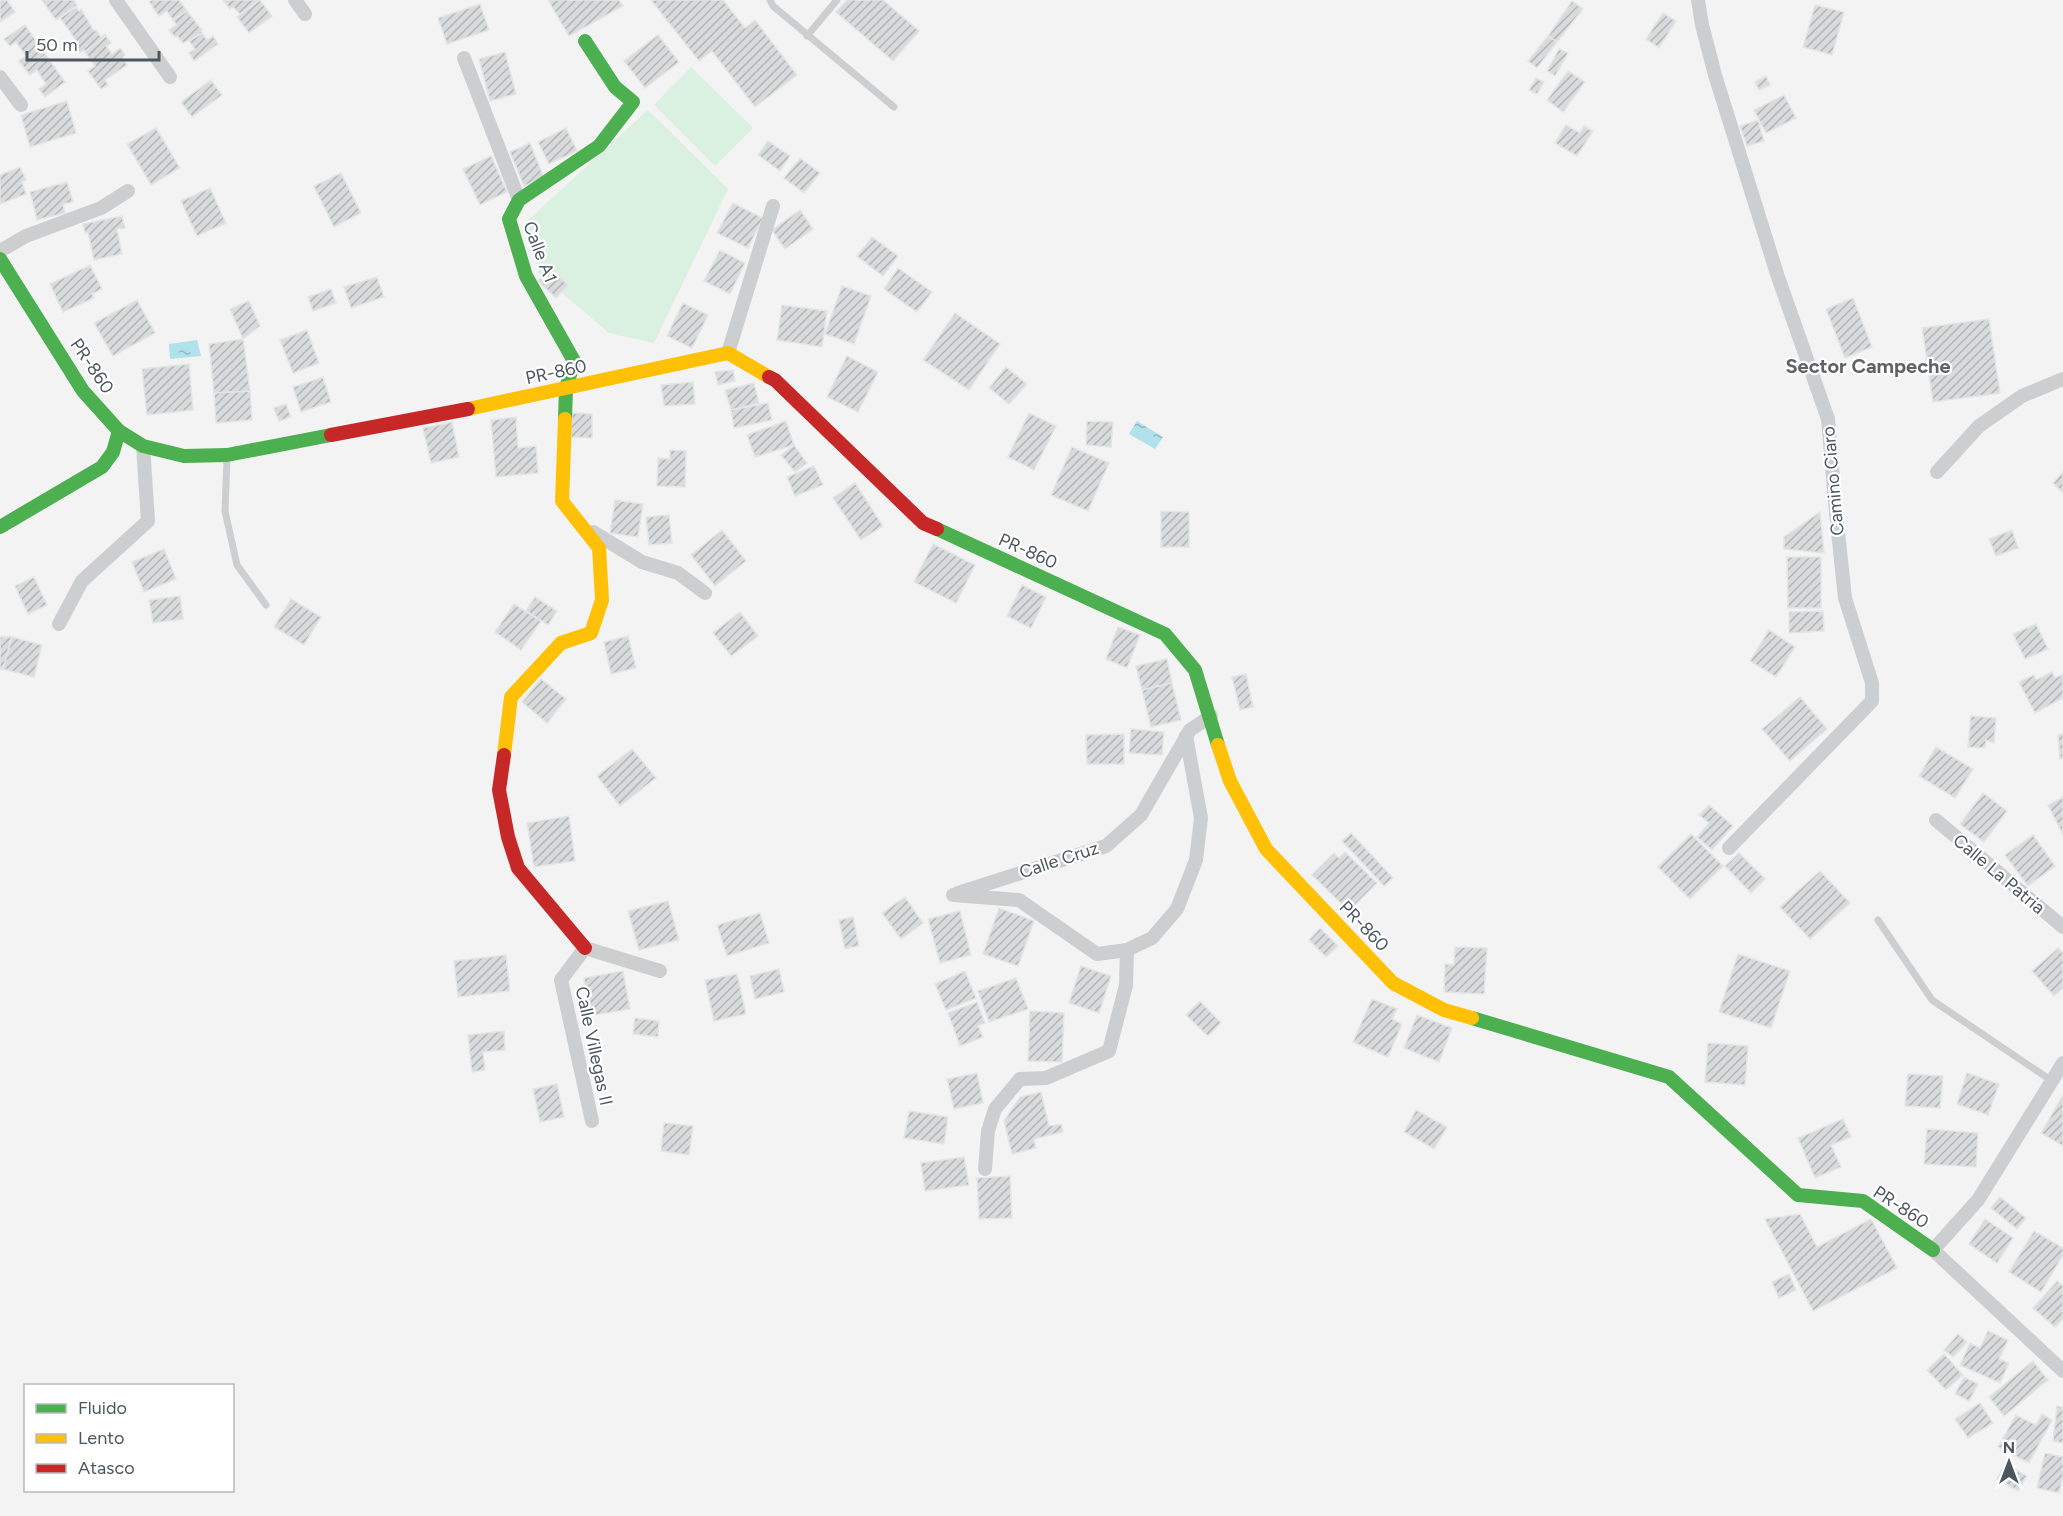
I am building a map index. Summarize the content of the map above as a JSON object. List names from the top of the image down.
{
  "streets": {
    "street": [
      "Calle A1",
      "PR-860",
      "Camino Ciaro",
      "Calle Cruz",
      "Calle La Patria",
      "Calle Villegas II"
    ]
  },
  "crossings": [
    ["Calle A1", "PR-860"],
    ["PR-860", "Calle Cruz"]
  ],
  "districts": ["Sector Campeche"],
  "legend": ["Fluido", "Lento", "Atasco"],
  "scale_bar": "50 m",
  "north": "top"
}
